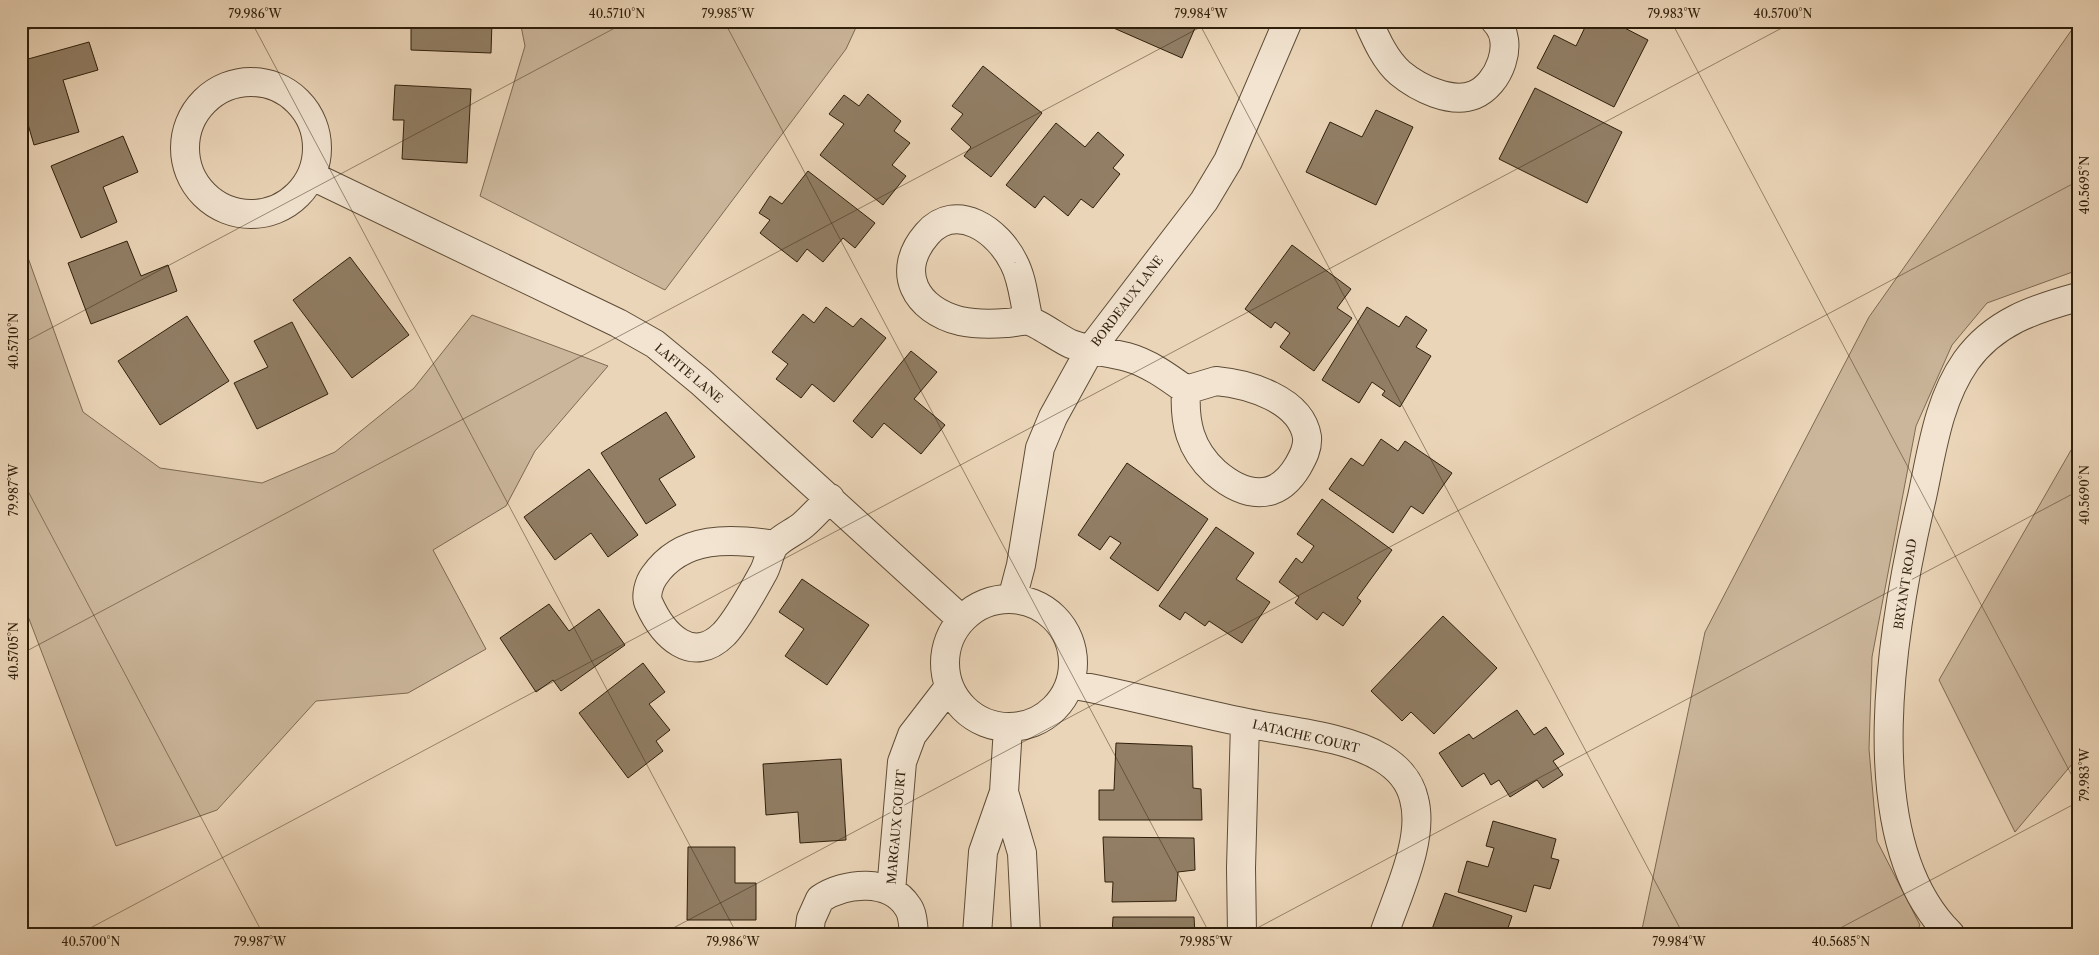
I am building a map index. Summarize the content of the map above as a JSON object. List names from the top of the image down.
{
  "streets": {
    "street": [
      "BORDEAUX LANE",
      "LAFITE LANE",
      "BRYANT ROAD",
      "LATACHE COURT",
      "MARGAUX COURT"
    ]
  },
  "crossings": [
    ["BORDEAUX LANE", "LAFITE LANE"],
    ["BORDEAUX LANE", "LATACHE COURT"],
    ["BORDEAUX LANE", "MARGAUX COURT"],
    ["LAFITE LANE", "LATACHE COURT"],
    ["LAFITE LANE", "MARGAUX COURT"],
    ["LATACHE COURT", "MARGAUX COURT"]
  ],
  "coordinates": [
    "79.986°W",
    "40.5710°N",
    "79.985°W",
    "79.984°W",
    "79.983°W",
    "40.5700°N",
    "40.5695°N",
    "79.987°W",
    "40.5690°N",
    "40.5705°N",
    "40.5685°N"
  ]
}
